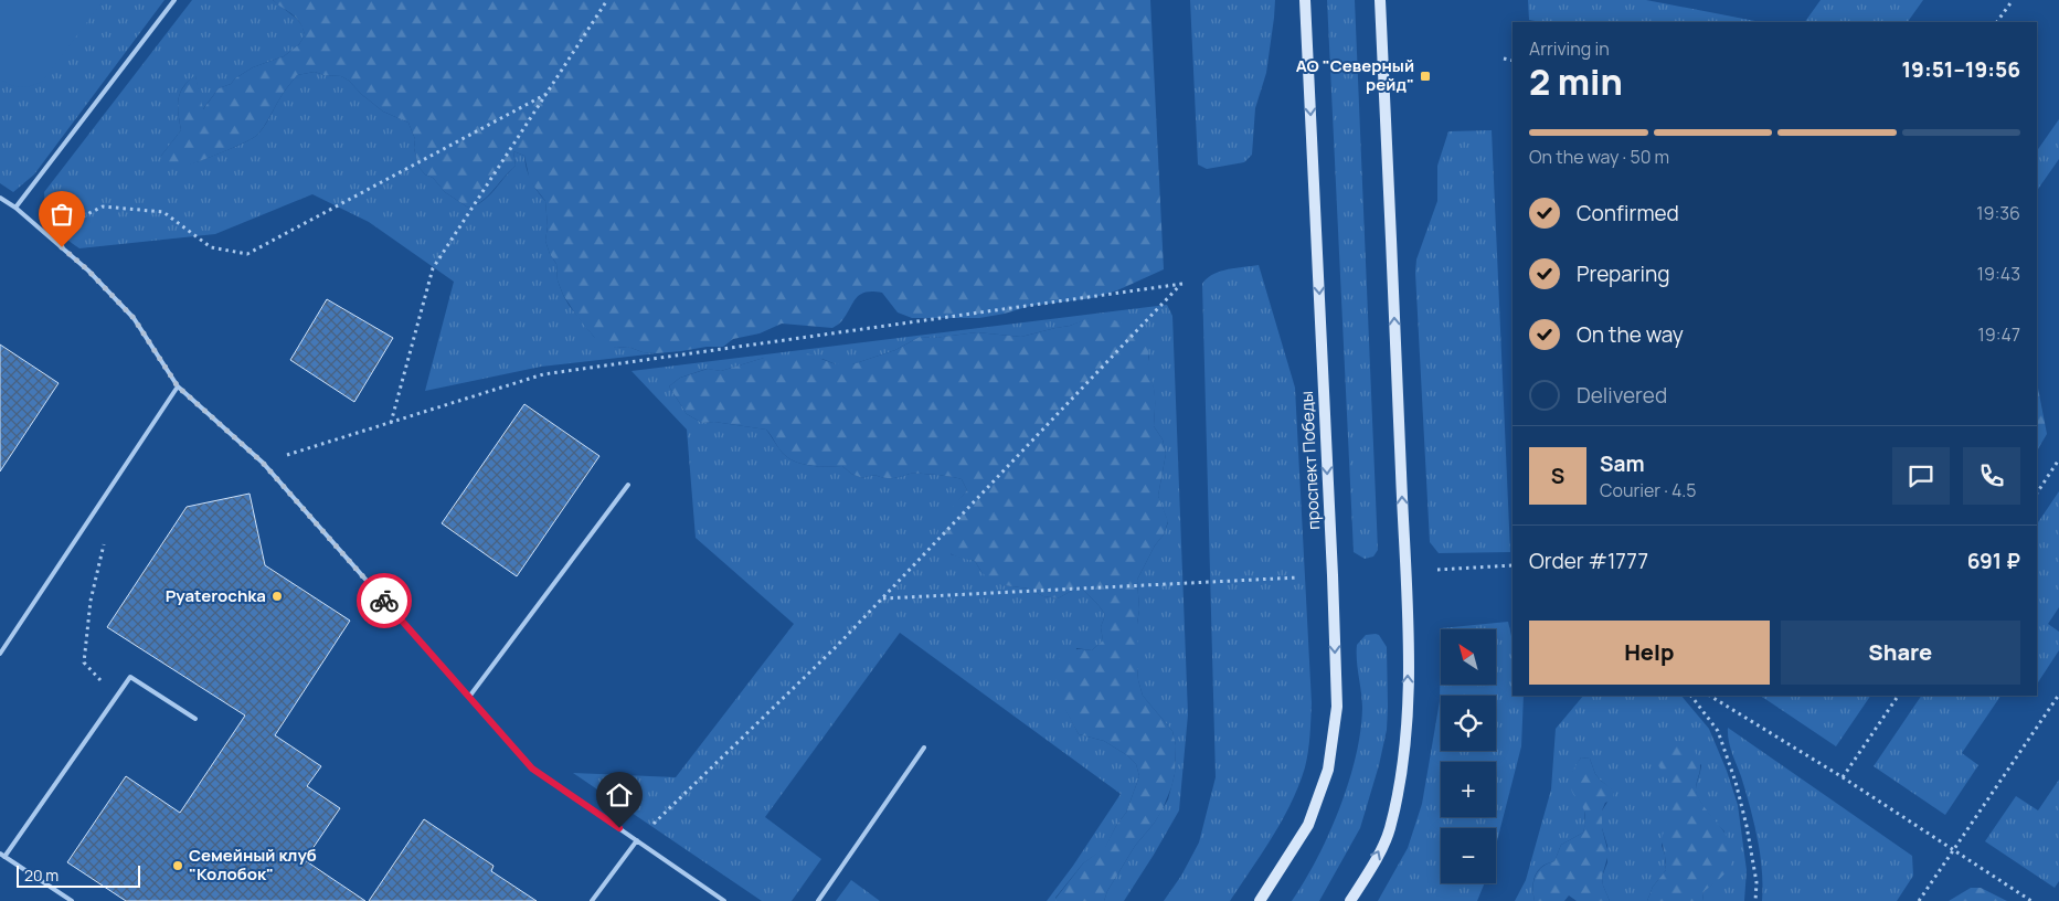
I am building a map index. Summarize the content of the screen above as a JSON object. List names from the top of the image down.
{
  "streets": {
    "main road": ["проспект Победы"]
  },
  "places": {
    "transit": ["АО \"Северный рейд\""],
    "other": ["Pyaterochka", "Семейный клуб \"Колобок\""]
  },
  "scale_bar": "20 m",
  "north": "top left",
  "page": {
    "heading": ["2 min", "Arriving in", "19:51–19:56"],
    "panel": [
      "Sam",
      "Courier · 4.5",
      "Order #1777",
      "691 ₽"
    ],
    "bar": "On the way · 50 m",
    "list": [
      ["Confirmed", "19:36"],
      ["Preparing", "19:43"],
      ["On the way", "19:47"],
      "Delivered"
    ],
    "round": "S",
    "buttons": ["Help", "Share"],
    "map_buttons": ["+", "−"],
    "scale": "20 m"
  }
}
